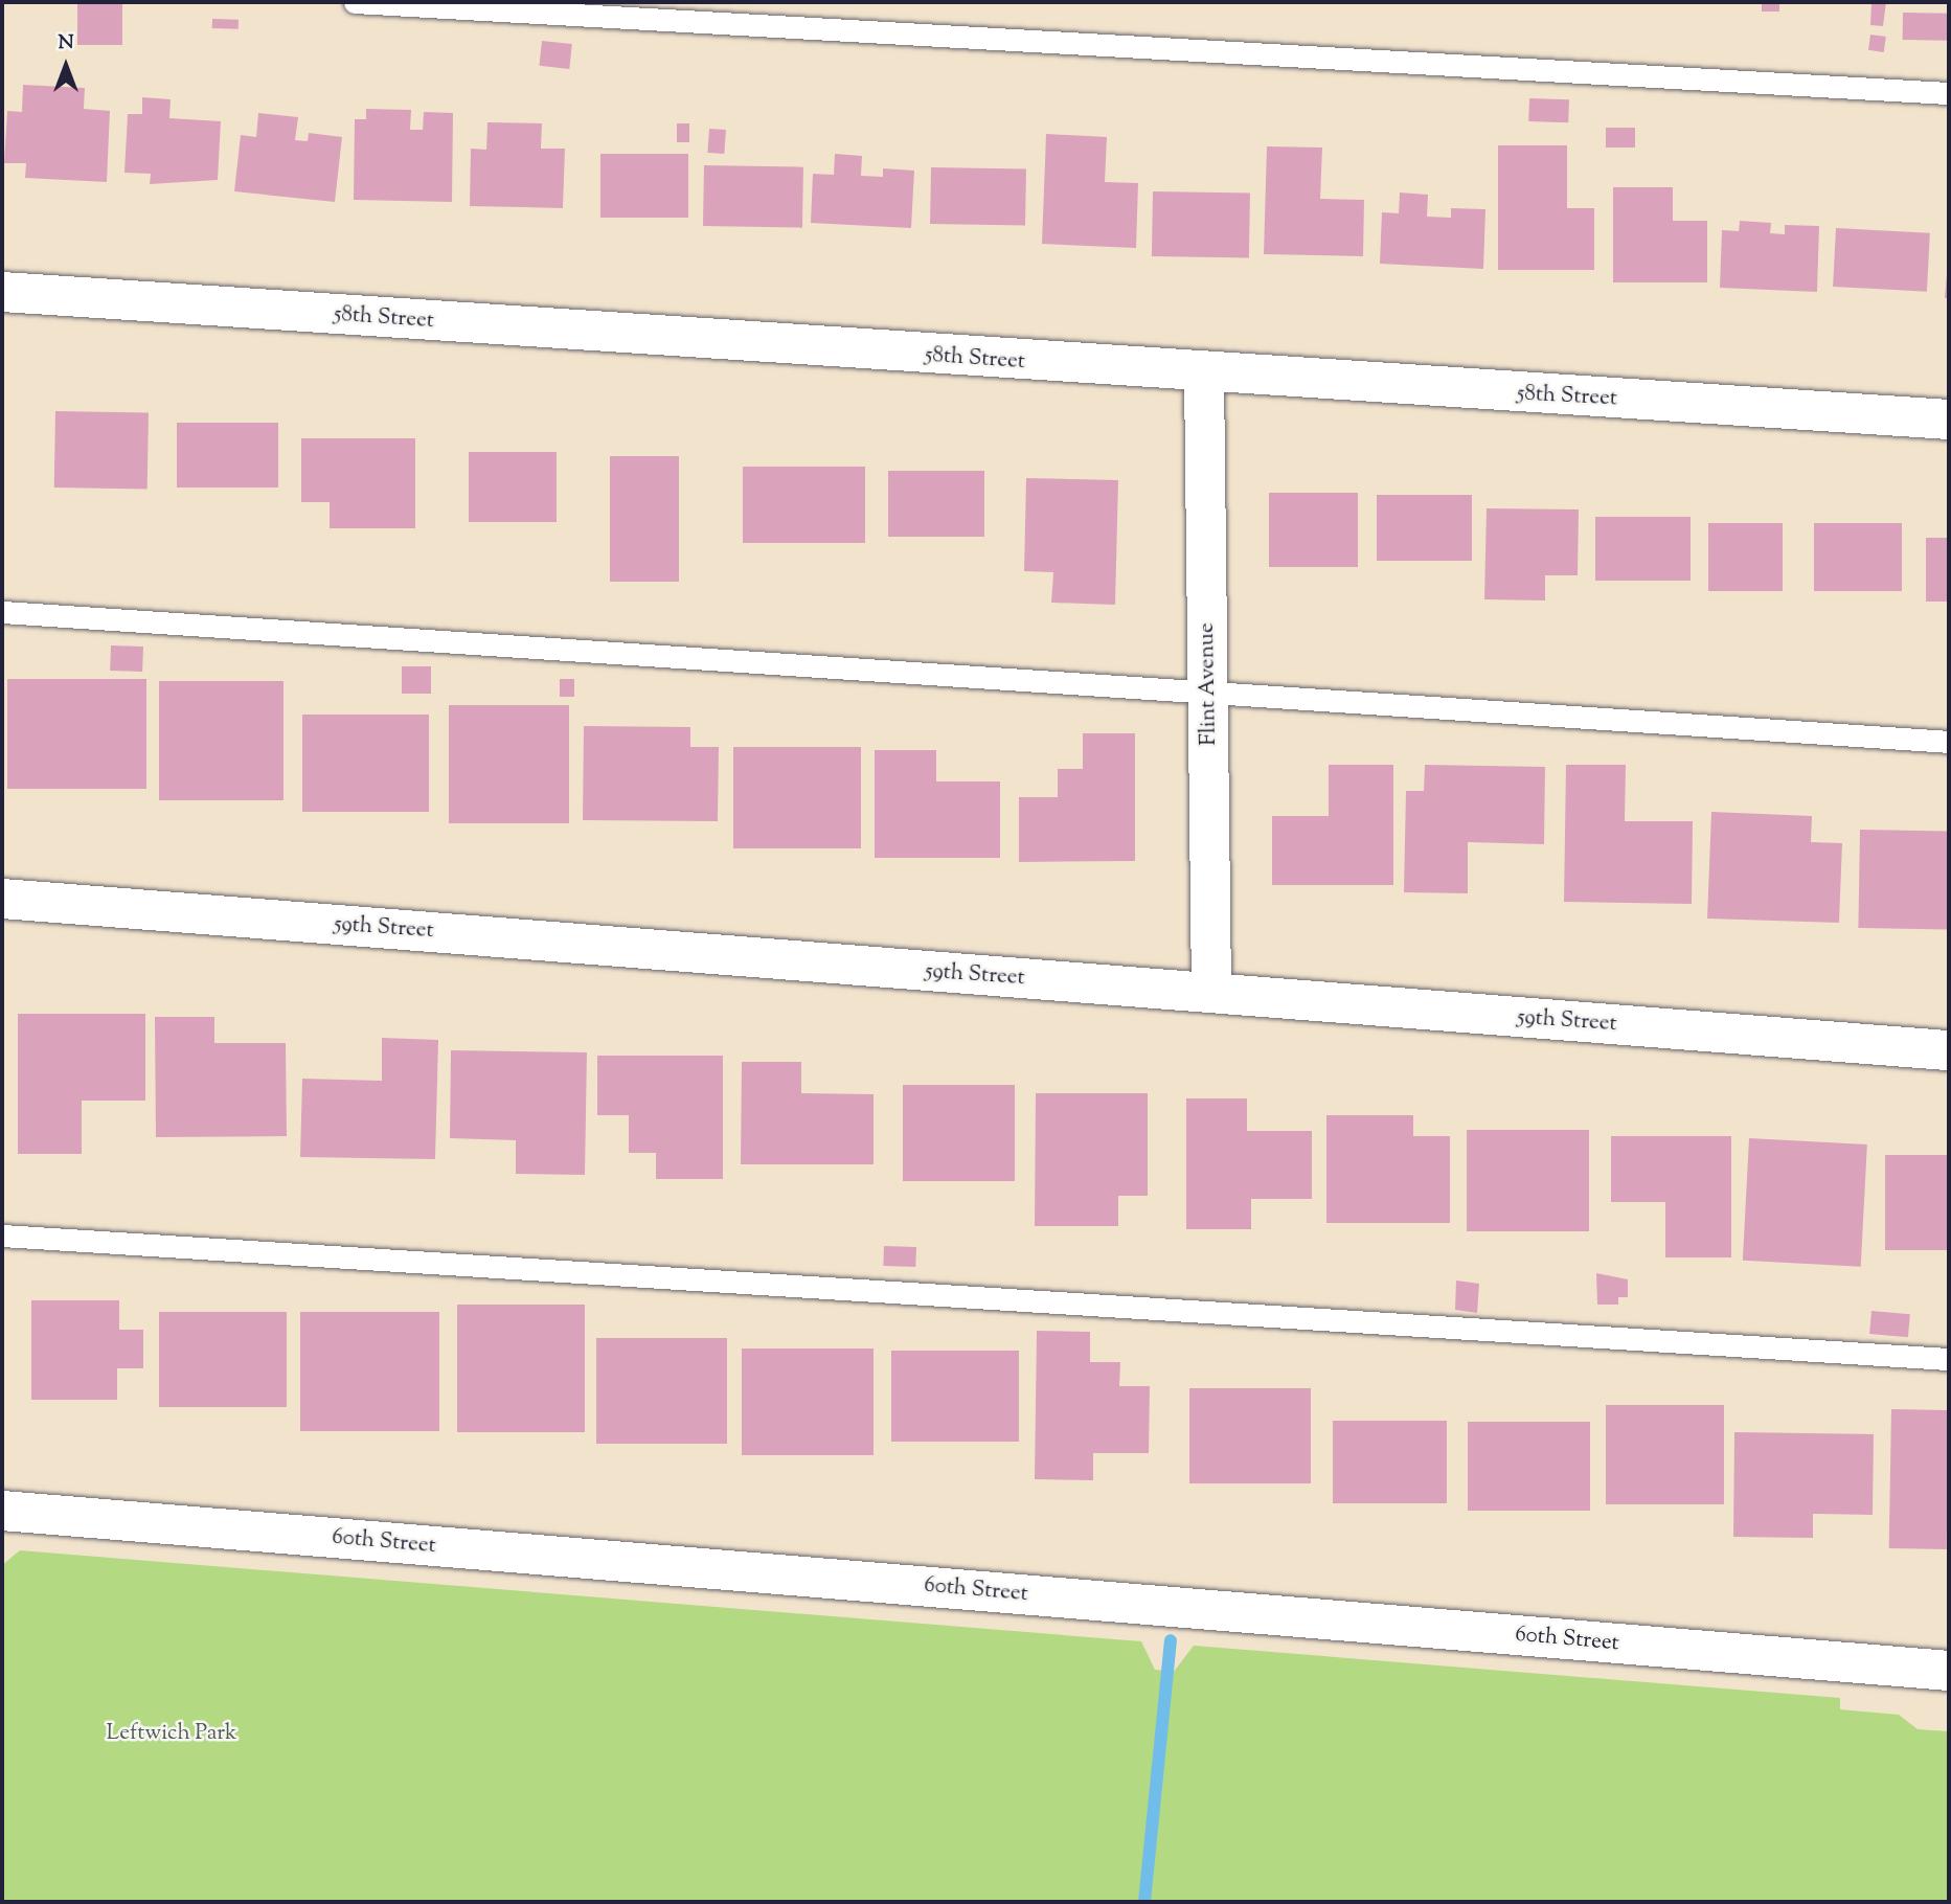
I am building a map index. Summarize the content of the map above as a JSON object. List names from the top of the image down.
{
  "streets": {
    "street": [
      "58th Street",
      "Flint Avenue",
      "59th Street",
      "60th Street"
    ]
  },
  "crossings": [
    ["58th Street", "Flint Avenue"],
    ["Flint Avenue", "59th Street"]
  ],
  "parks": ["Leftwich Park"],
  "north": "top"
}
